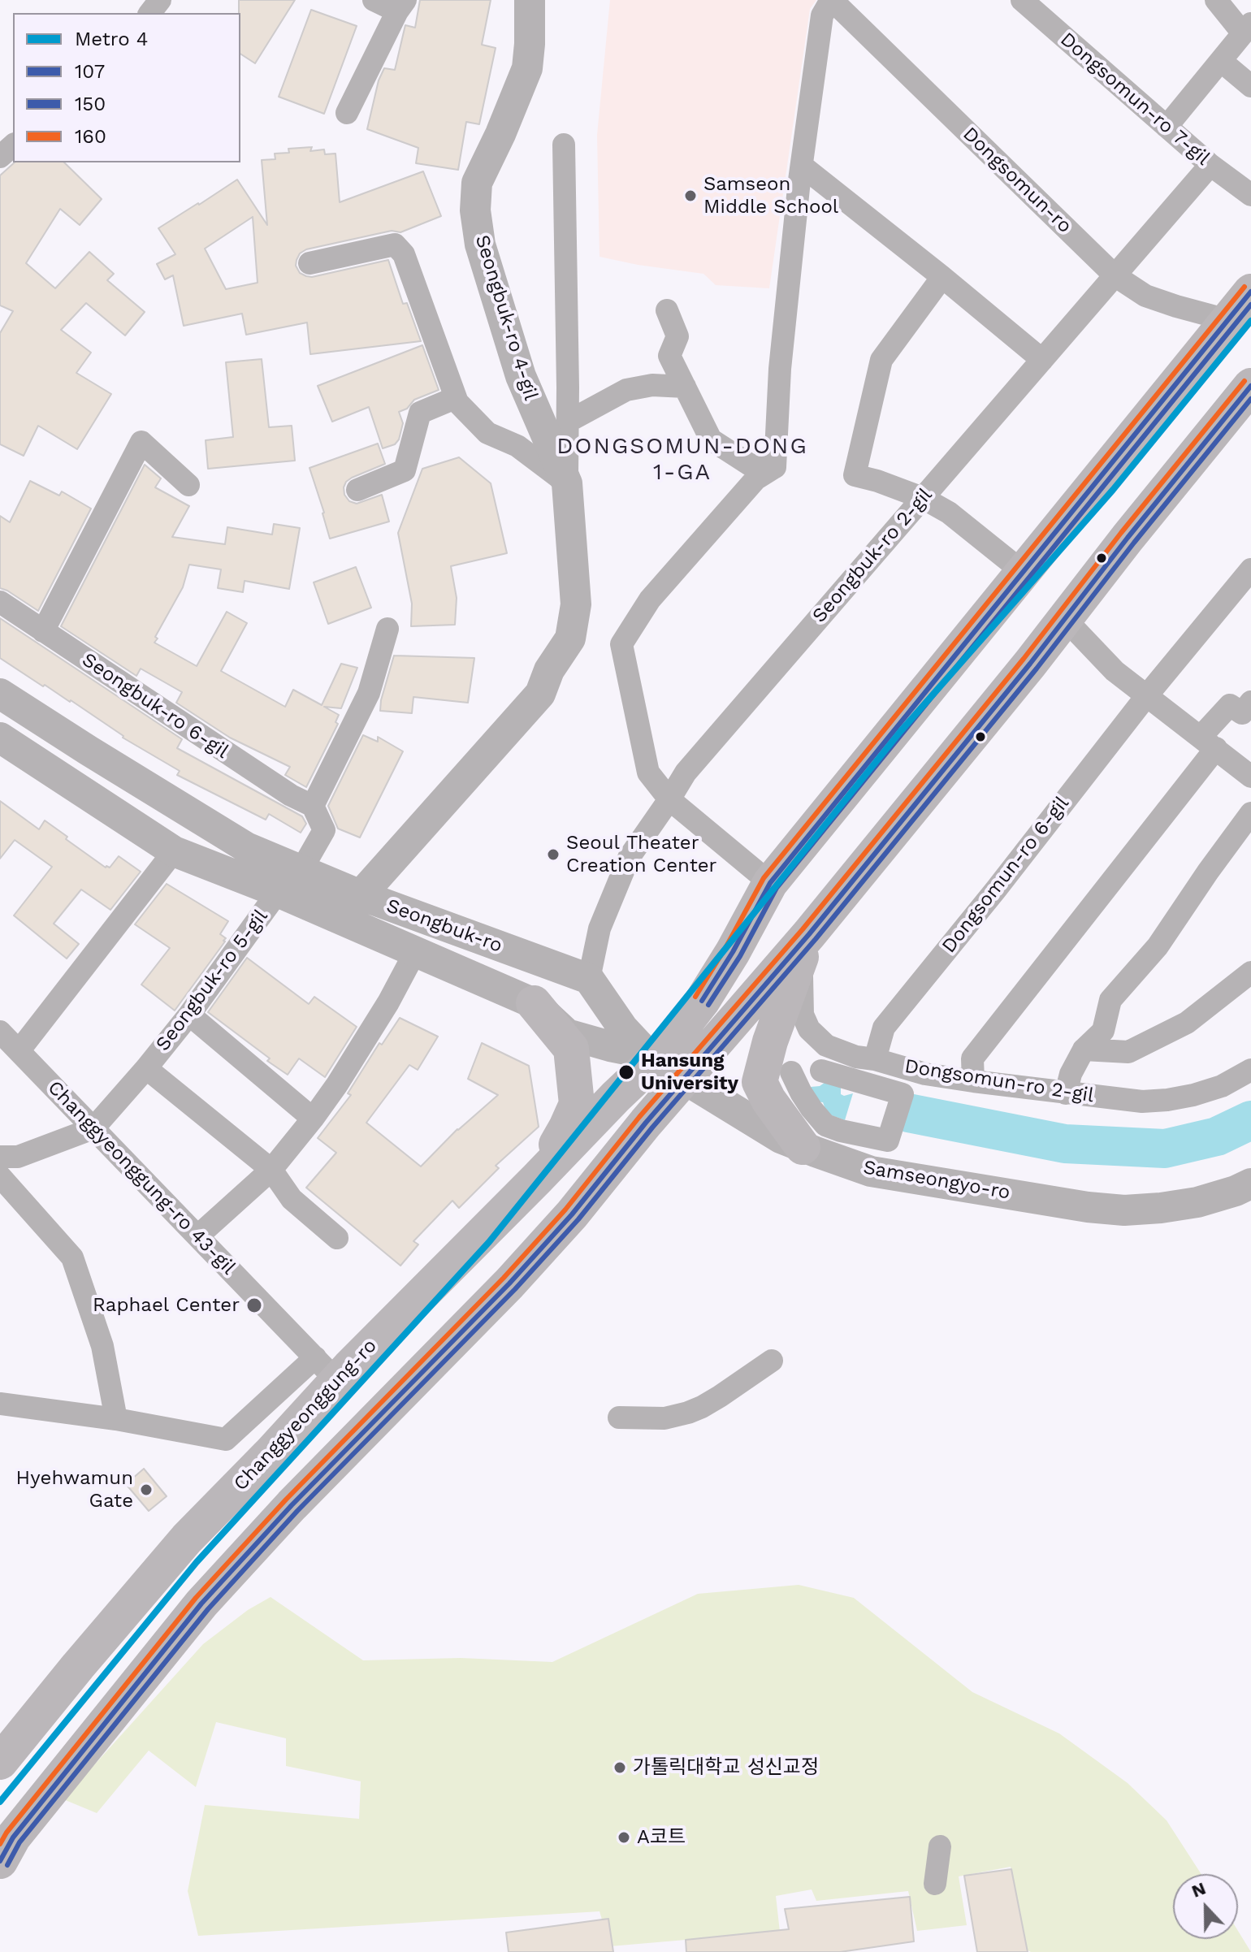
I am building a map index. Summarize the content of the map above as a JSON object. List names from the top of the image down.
{
  "streets": {
    "main road": ["Changgyeonggung-ro"],
    "street": [
      "Dongsomun-ro 7-gil",
      "Dongsomun-ro",
      "Seongbuk-ro 4-gil",
      "Seongbuk-ro 2-gil",
      "Seongbuk-ro 6-gil",
      "Dongsomun-ro 6-gil",
      "Seongbuk-ro",
      "Seongbuk-ro 5-gil",
      "Dongsomun-ro 2-gil",
      "Changgyeonggung-ro 43-gil",
      "Samseongyo-ro"
    ]
  },
  "crossings": [
    ["Dongsomun-ro 7-gil", "Seongbuk-ro 2-gil"],
    ["Dongsomun-ro", "Seongbuk-ro 2-gil"],
    ["Seongbuk-ro 4-gil", "Seongbuk-ro"],
    ["Seongbuk-ro 2-gil", "Seongbuk-ro"],
    ["Dongsomun-ro 6-gil", "Dongsomun-ro 2-gil"],
    ["Seongbuk-ro", "Seongbuk-ro 5-gil"],
    ["Seongbuk-ro", "Changgyeonggung-ro 43-gil"],
    ["Seongbuk-ro", "Samseongyo-ro"],
    ["Seongbuk-ro", "Changgyeonggung-ro"],
    ["Seongbuk-ro 5-gil", "Changgyeonggung-ro 43-gil"],
    ["Changgyeonggung-ro 43-gil", "Changgyeonggung-ro"],
    ["Samseongyo-ro", "Changgyeonggung-ro"]
  ],
  "districts": ["DONGSOMUN-DONG 1-GA"],
  "places": [
    "Samseon Middle School",
    "Seoul Theater Creation Center",
    "Hansung University",
    "Raphael Center",
    "Hyehwamun Gate",
    "가톨릭대학교 성신교정",
    "A코트"
  ],
  "lines": [
    "transit line 160",
    "transit line 107",
    "transit line 150",
    "metro line 4"
  ],
  "legend": [
    "Metro 4",
    "107",
    "150",
    "160"
  ],
  "north": "top"
}
